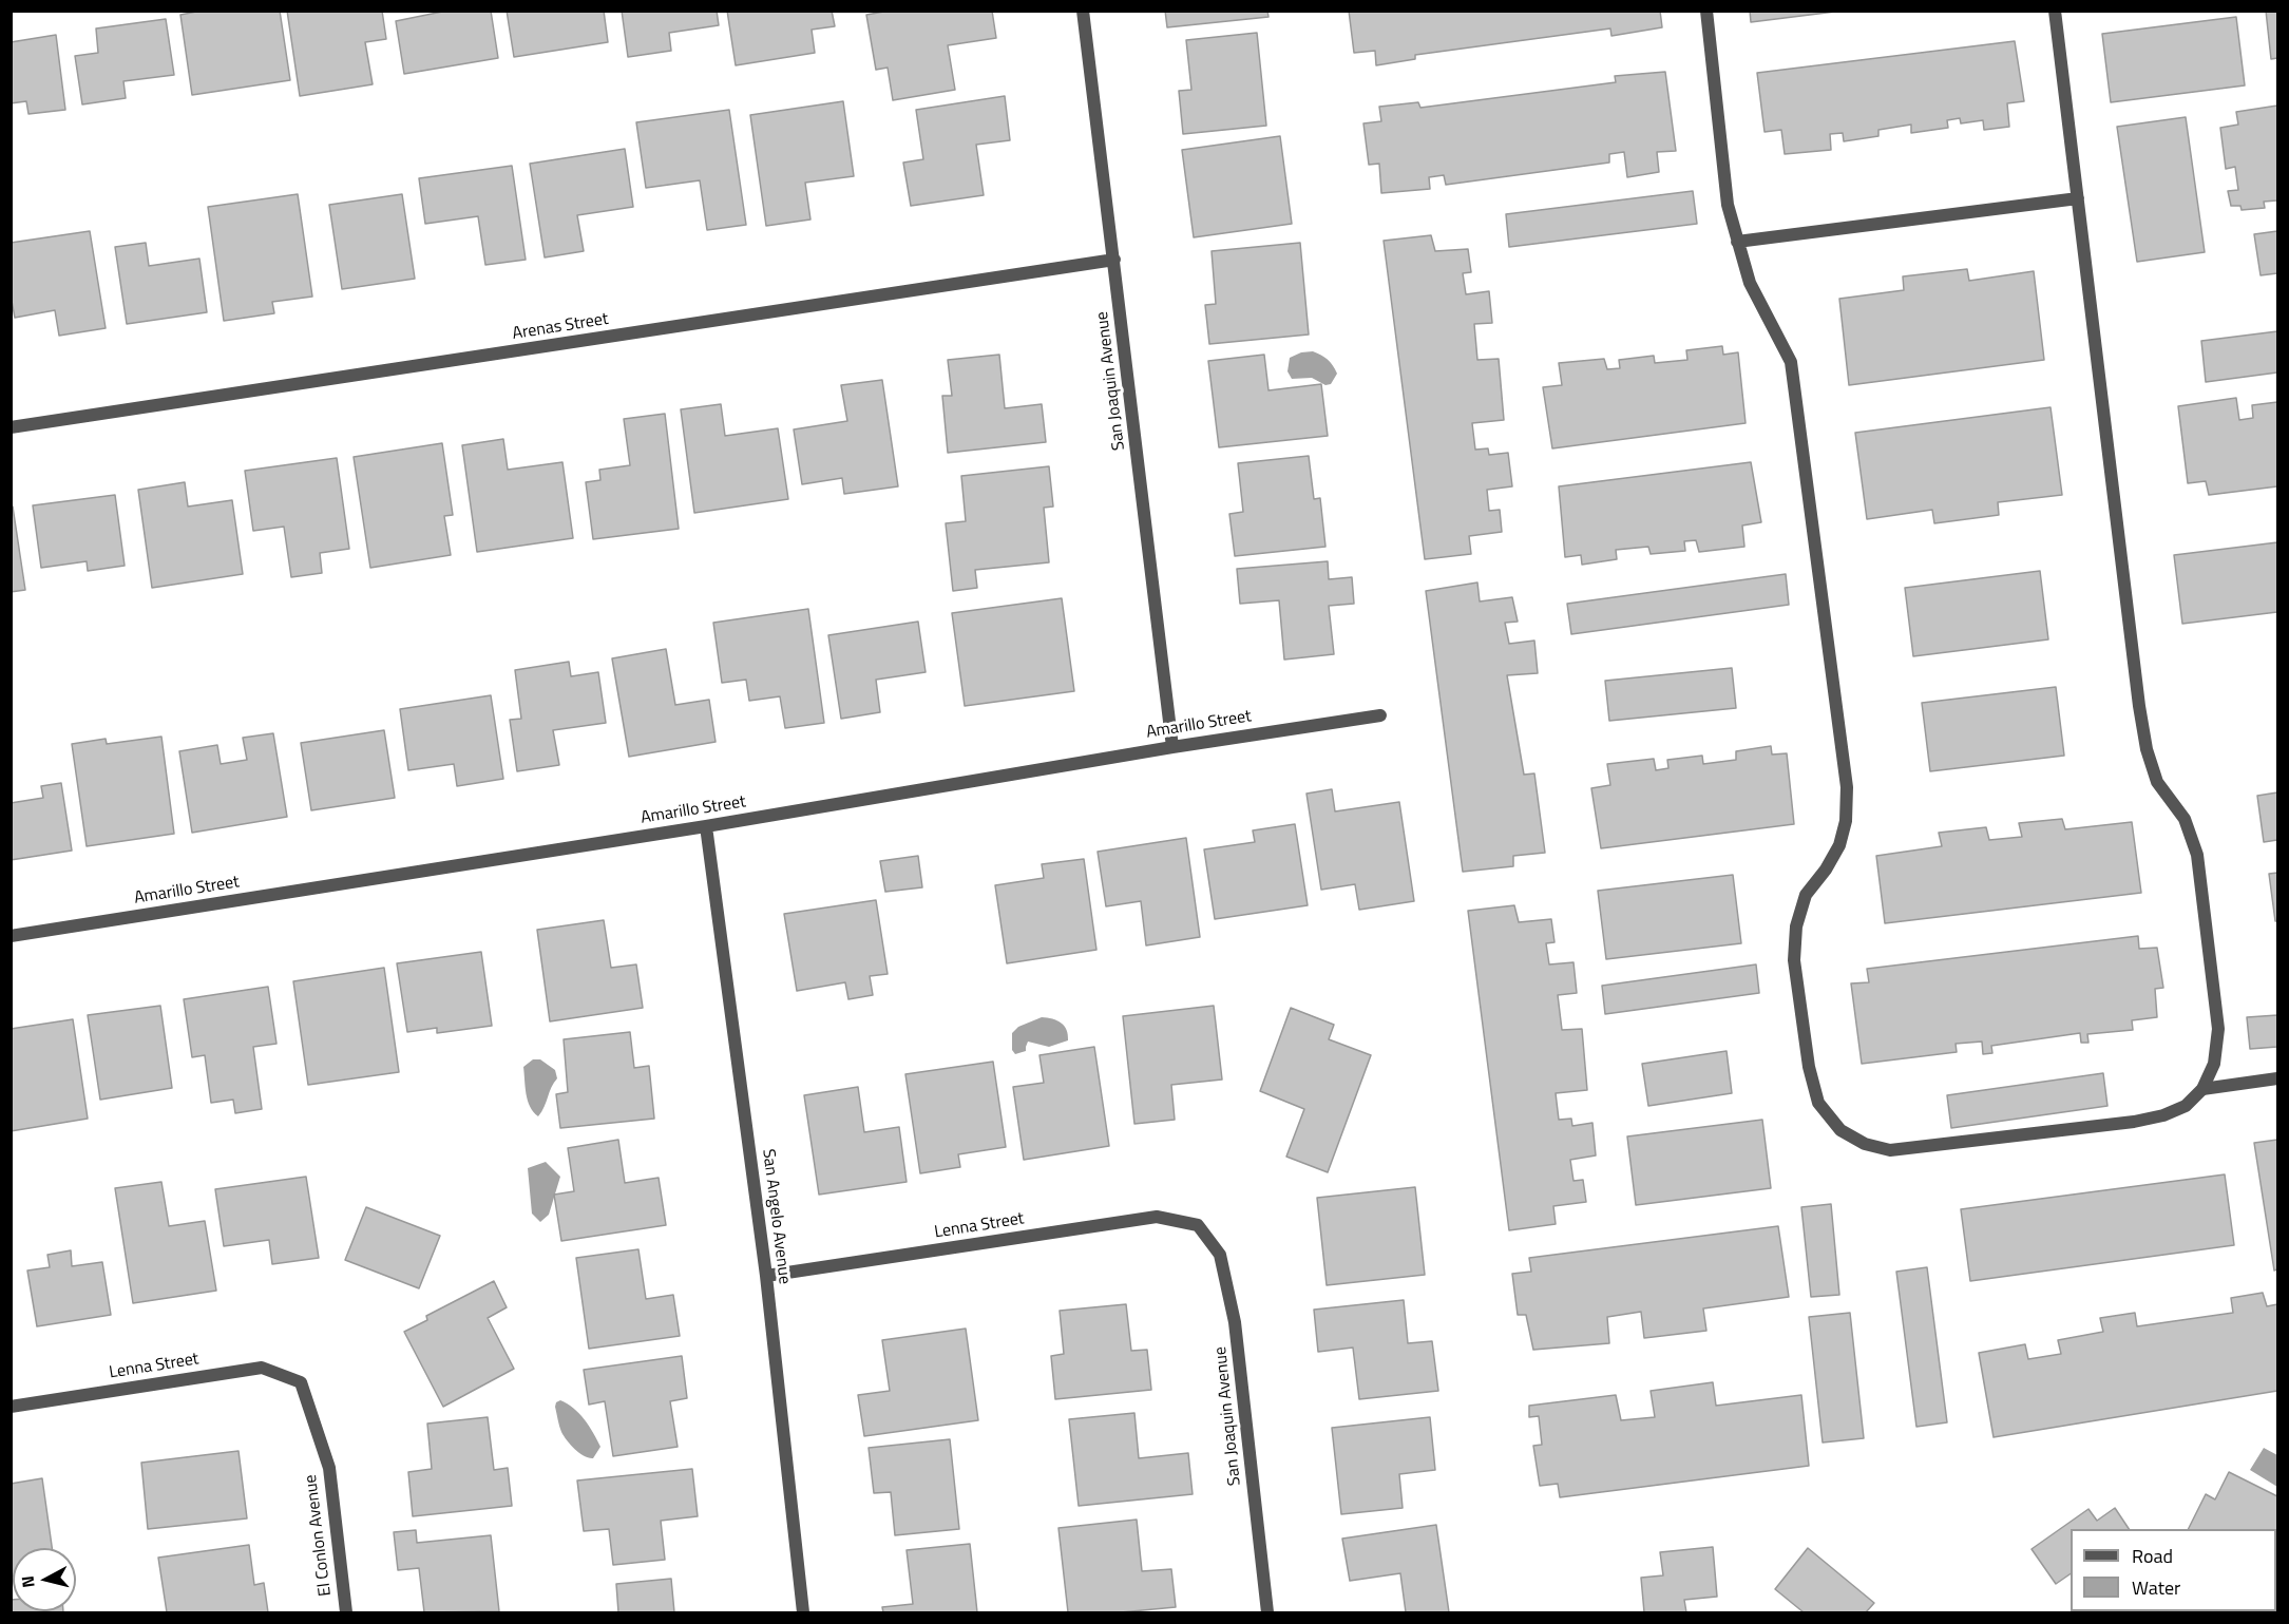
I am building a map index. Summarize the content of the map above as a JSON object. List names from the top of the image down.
{
  "streets": {
    "street": [
      "Arenas Street",
      "San Joaquin Avenue",
      "Amarillo Street",
      "San Angelo Avenue",
      "Lenna Street",
      "El Conlon Avenue"
    ]
  },
  "crossings": [
    ["Arenas Street", "San Joaquin Avenue"],
    ["San Joaquin Avenue", "Amarillo Street"],
    ["San Joaquin Avenue", "Lenna Street"],
    ["Amarillo Street", "San Angelo Avenue"],
    ["San Angelo Avenue", "Lenna Street"],
    ["Lenna Street", "El Conlon Avenue"]
  ],
  "legend": ["Road", "Water"],
  "north": "left"
}
